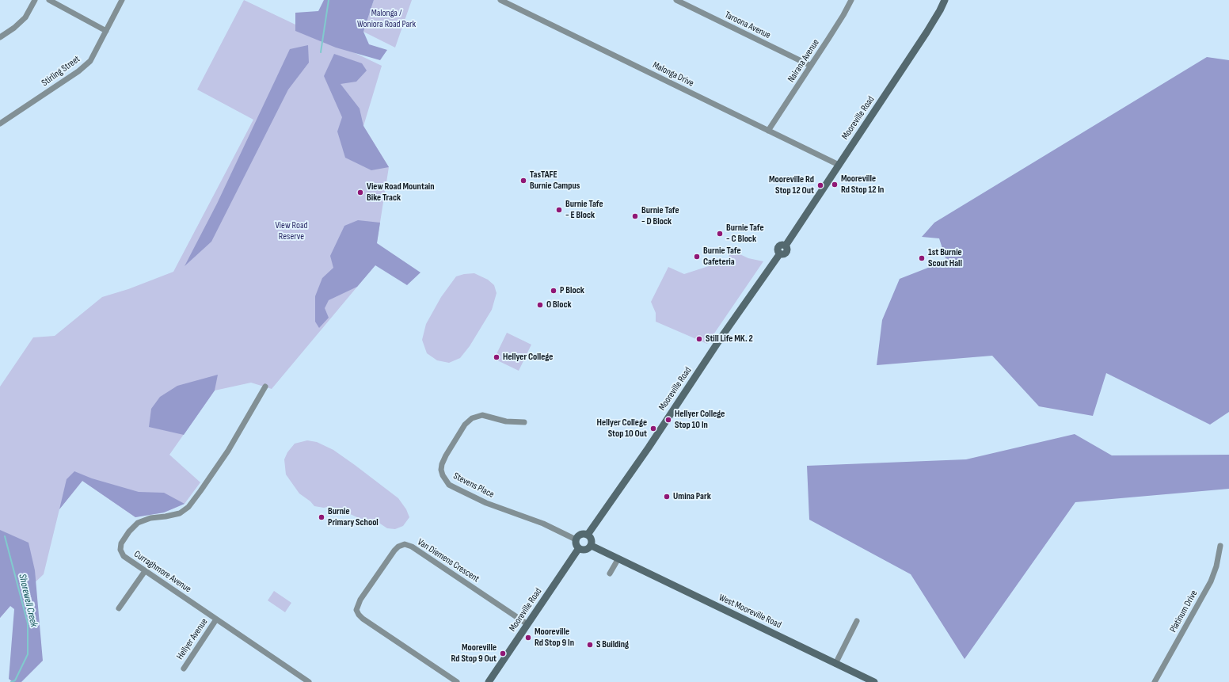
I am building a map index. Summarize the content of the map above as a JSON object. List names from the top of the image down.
{
  "streets": {
    "main road": ["Mooreville Road", "West Mooreville Road"],
    "street": [
      "Taroona Avenue",
      "Nairana Avenue",
      "Stirling Street",
      "Malonga Drive",
      "Stevens Place",
      "Van Diemens Crescent",
      "Curraghmore Avenue",
      "Platinum Drive",
      "Hellyer Avenue"
    ]
  },
  "crossings": [
    ["Taroona Avenue", "Nairana Avenue"],
    ["Nairana Avenue", "Malonga Drive"],
    ["Malonga Drive", "Mooreville Road"],
    ["Mooreville Road", "Stevens Place"],
    ["Mooreville Road", "Van Diemens Crescent"],
    ["Mooreville Road", "West Mooreville Road"],
    ["Stevens Place", "West Mooreville Road"],
    ["Curraghmore Avenue", "Hellyer Avenue"]
  ],
  "water": ["Shorewell Creek"],
  "parks": ["Malonga / Woniora Road Park", "View Road Reserve"],
  "places": [
    "TasTAFE Burnie Campus",
    "Mooreville Rd Stop 12 In",
    "Mooreville Rd Stop 12 Out",
    "View Road Mountain Bike Track",
    "Burnie Tafe - E Block",
    "Burnie Tafe - D Block",
    "Burnie Tafe - C Block",
    "Burnie Tafe Cafeteria",
    "1st Burnie Scout Hall",
    "P Block",
    "O Block",
    "Still Life MK. 2",
    "Hellyer College",
    "Hellyer College Stop 10 In",
    "Hellyer College Stop 10 Out",
    "Umina Park",
    "Burnie Primary School",
    "Mooreville Rd Stop 9 In",
    "S Building",
    "Mooreville Rd Stop 9 Out"
  ]
}
